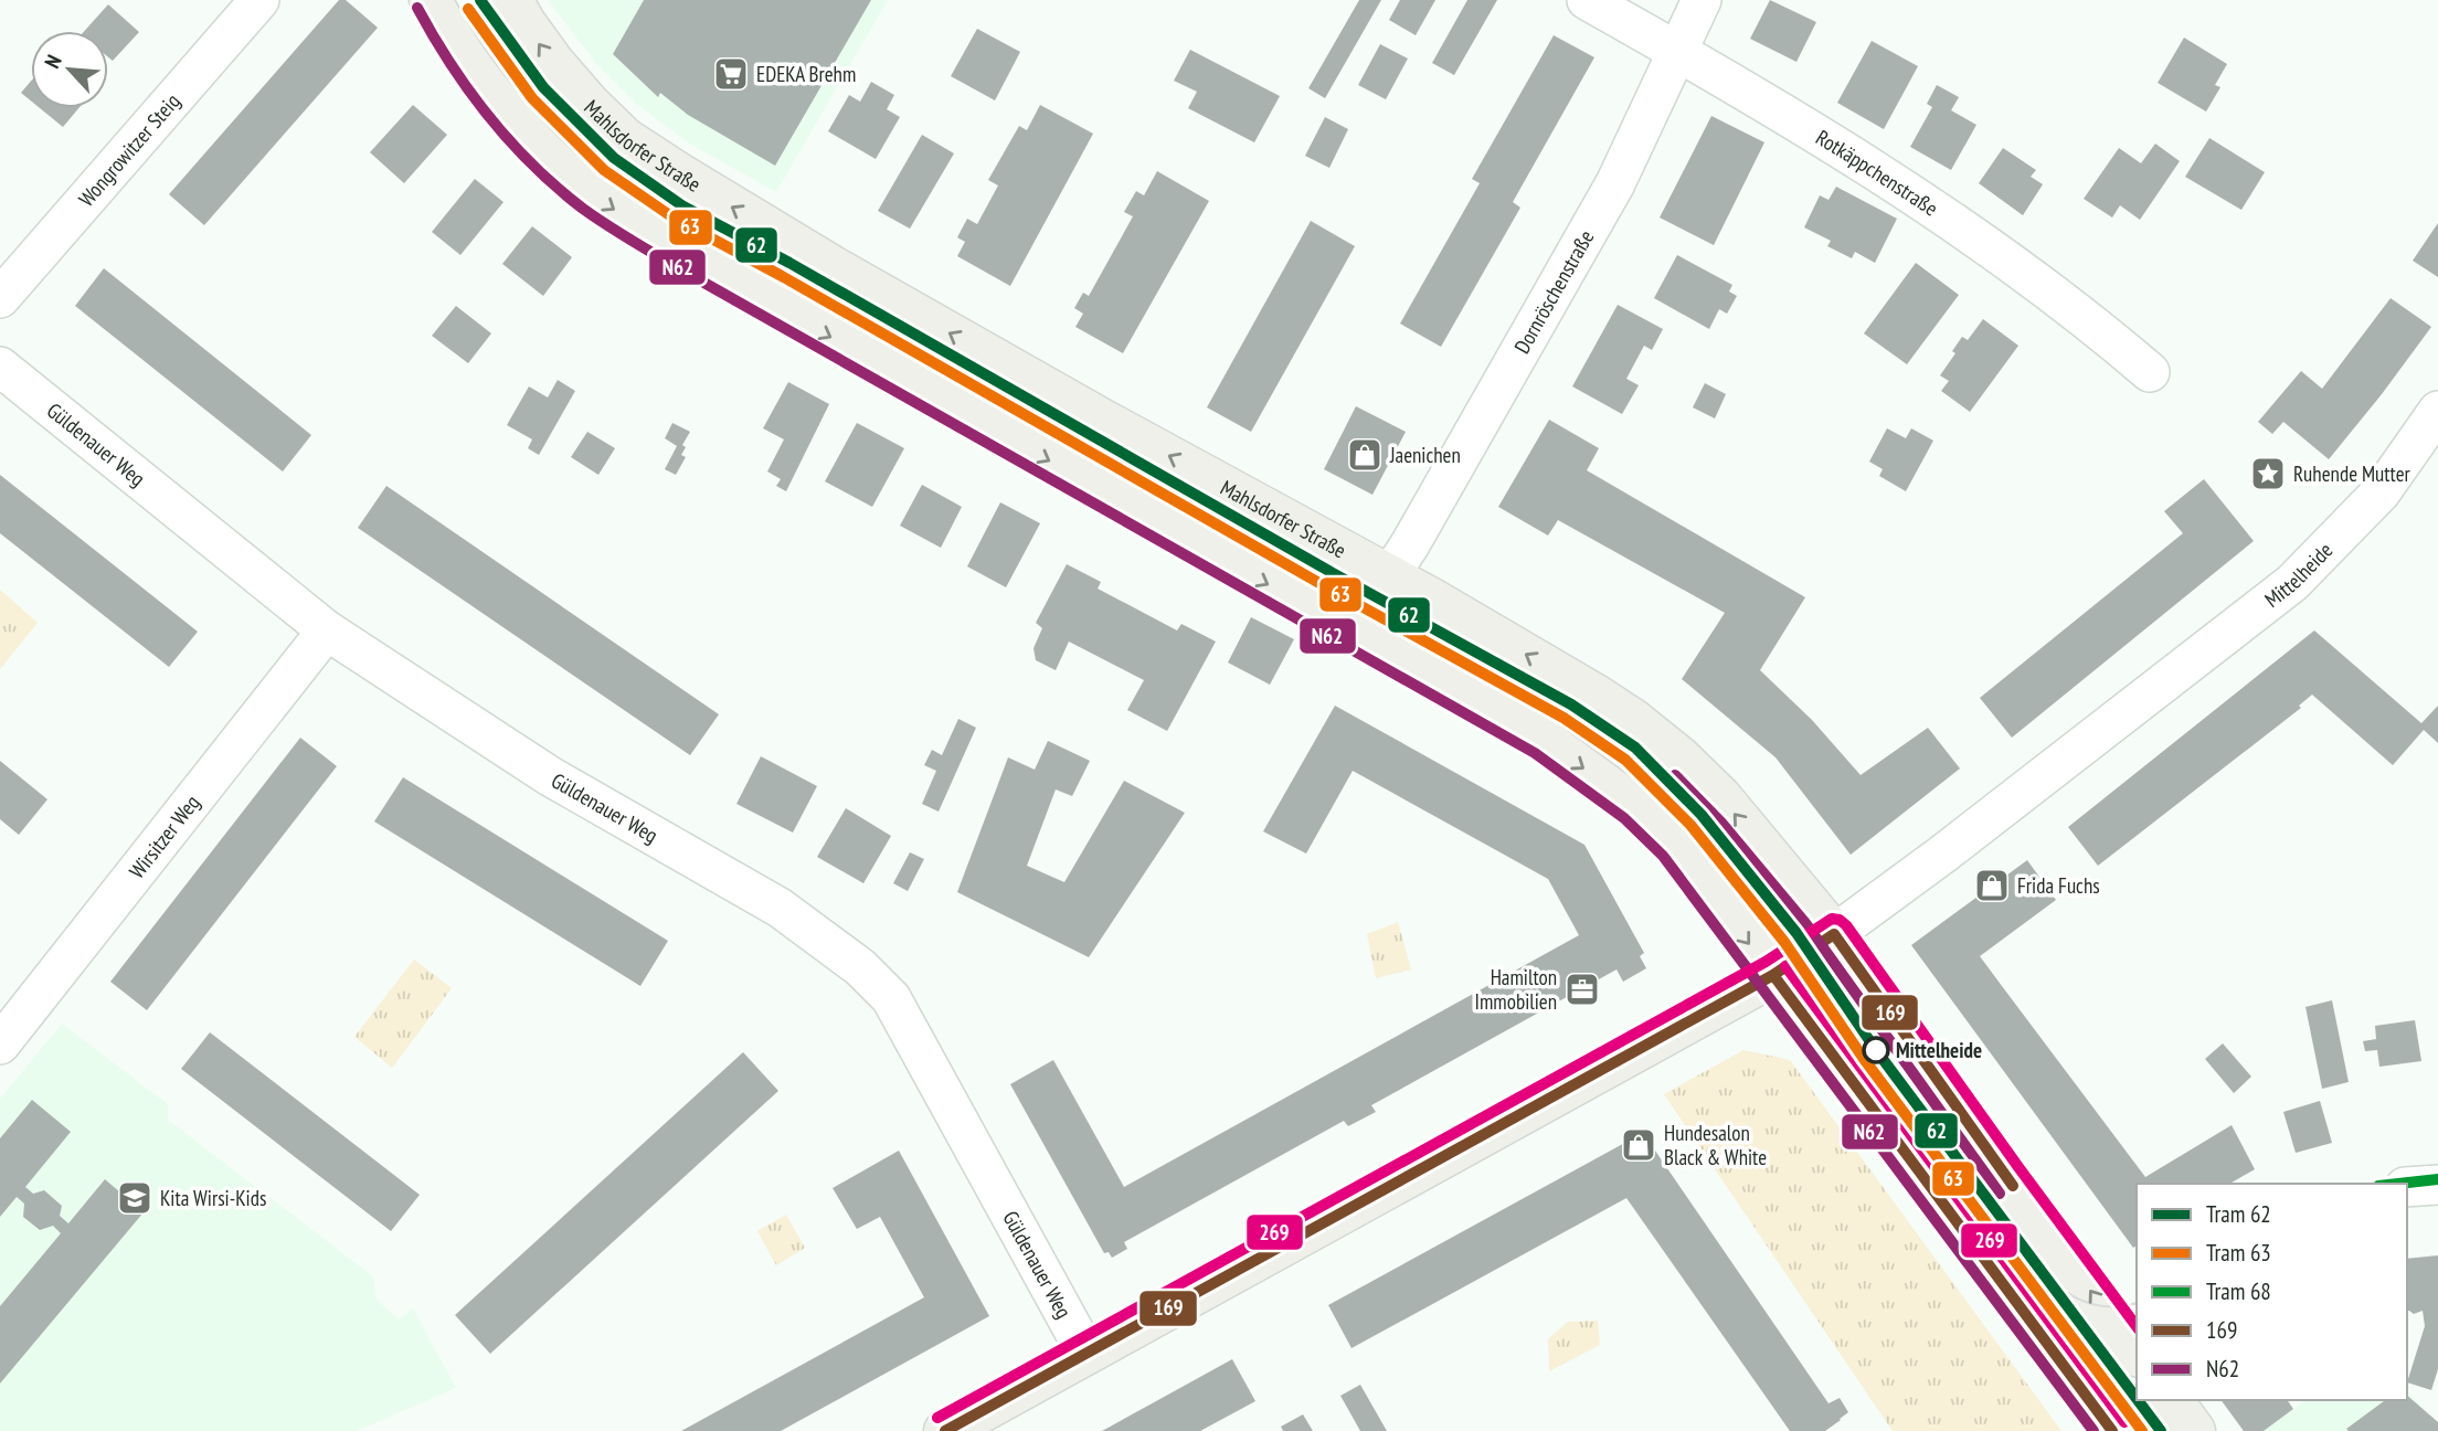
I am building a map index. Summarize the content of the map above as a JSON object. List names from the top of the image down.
{
  "streets": {
    "main road": ["Mahlsdorfer Straße"],
    "street": [
      "Wongrowitzer Steig",
      "Rotkäppchenstraße",
      "Dornröschenstraße",
      "Güldenauer Weg",
      "Mittelheide",
      "Wirsitzer Weg"
    ]
  },
  "crossings": [
    ["Mahlsdorfer Straße", "Dornröschenstraße"],
    ["Mahlsdorfer Straße", "Mittelheide"],
    ["Rotkäppchenstraße", "Dornröschenstraße"],
    ["Güldenauer Weg", "Wirsitzer Weg"]
  ],
  "places": {
    "supermarket": ["EDEKA Brehm"],
    "shop": ["Jaenichen", "Frida Fuchs", "Hundesalon Black & White"],
    "place": ["Ruhende Mutter"],
    "office": ["Hamilton Immobilien"],
    "other": ["Mittelheide"],
    "school or university": ["Kita Wirsi-Kids"]
  },
  "lines": [
    "tram line 62",
    "transit line N62",
    "tram line 63",
    "transit line 269",
    "transit line 169",
    "tram line 68"
  ],
  "legend": [
    "Tram 62",
    "Tram 63",
    "Tram 68",
    "169",
    "N62"
  ],
  "north": "top left"
}
